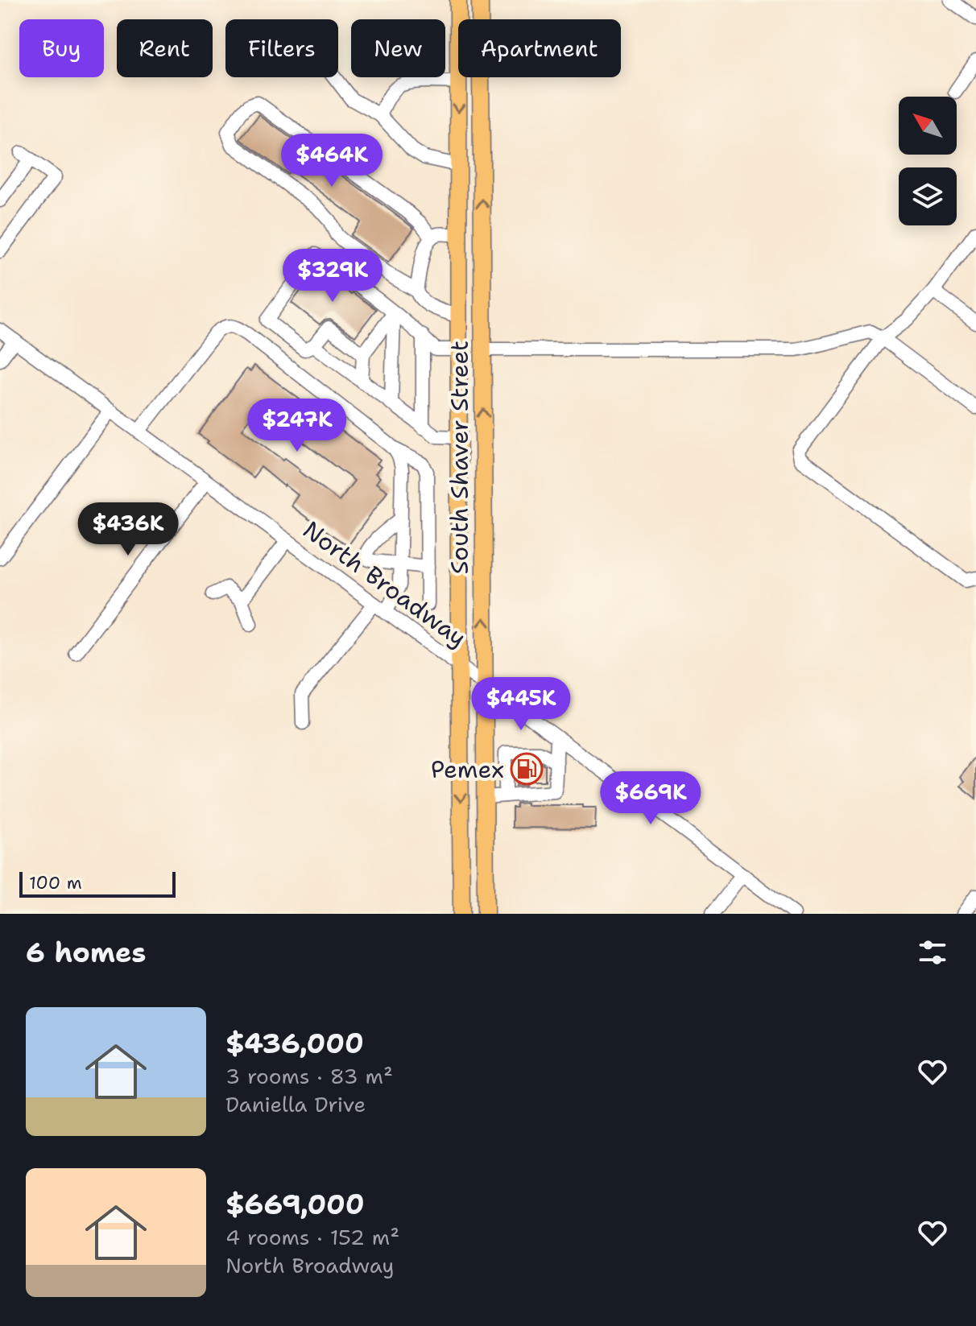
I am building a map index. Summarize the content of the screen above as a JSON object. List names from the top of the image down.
{
  "streets": {
    "main road": ["South Shaver Street"],
    "street": ["North Broadway"]
  },
  "crossings": [
    ["South Shaver Street", "North Broadway"]
  ],
  "places": {
    "fuel station": ["Pemex"]
  },
  "scale_bar": "100 m",
  "north": "top left",
  "page": {
    "chip": [
      "Buy",
      "Rent",
      "Filters",
      "New",
      "Apartment"
    ],
    "price": [
      "$464K",
      "$329K",
      "$247K",
      "$436K",
      "$445K",
      "$669K"
    ],
    "scale": "100 m",
    "heading": "6 homes",
    "list": [
      {
        "name": "$436,000",
        "note": "3 rooms · 83 m² · Daniella Drive"
      },
      {
        "name": "$669,000",
        "note": "4 rooms · 152 m² · North Broadway"
      }
    ]
  }
}
